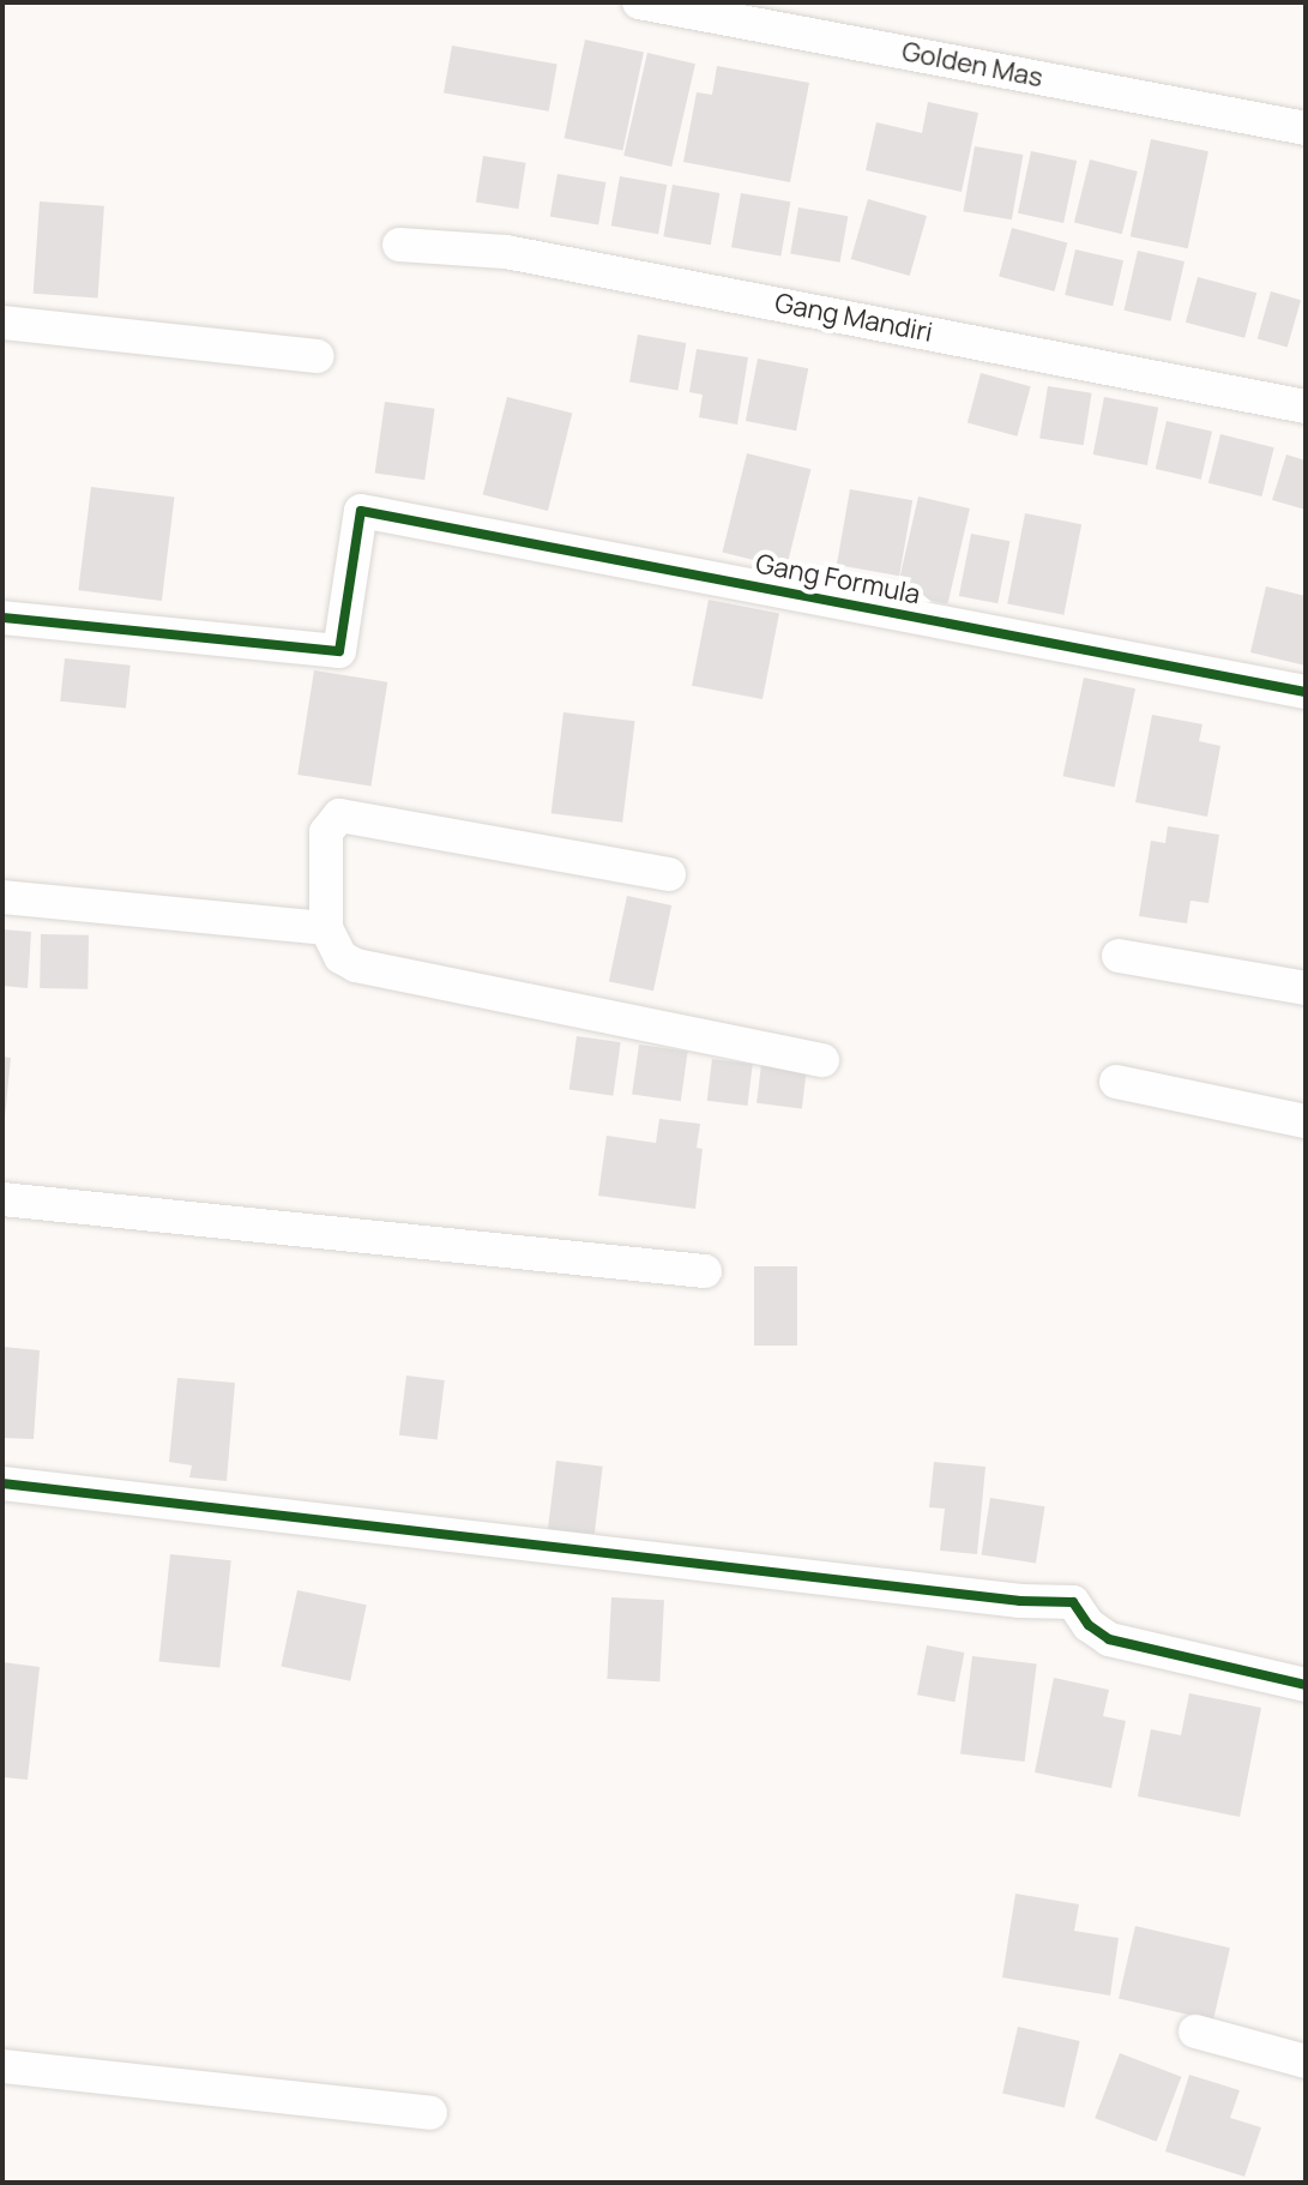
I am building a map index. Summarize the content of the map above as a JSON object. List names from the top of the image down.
{
  "streets": {
    "street": ["Golden Mas", "Gang Mandiri", "Gang Formula"]
  }
}
